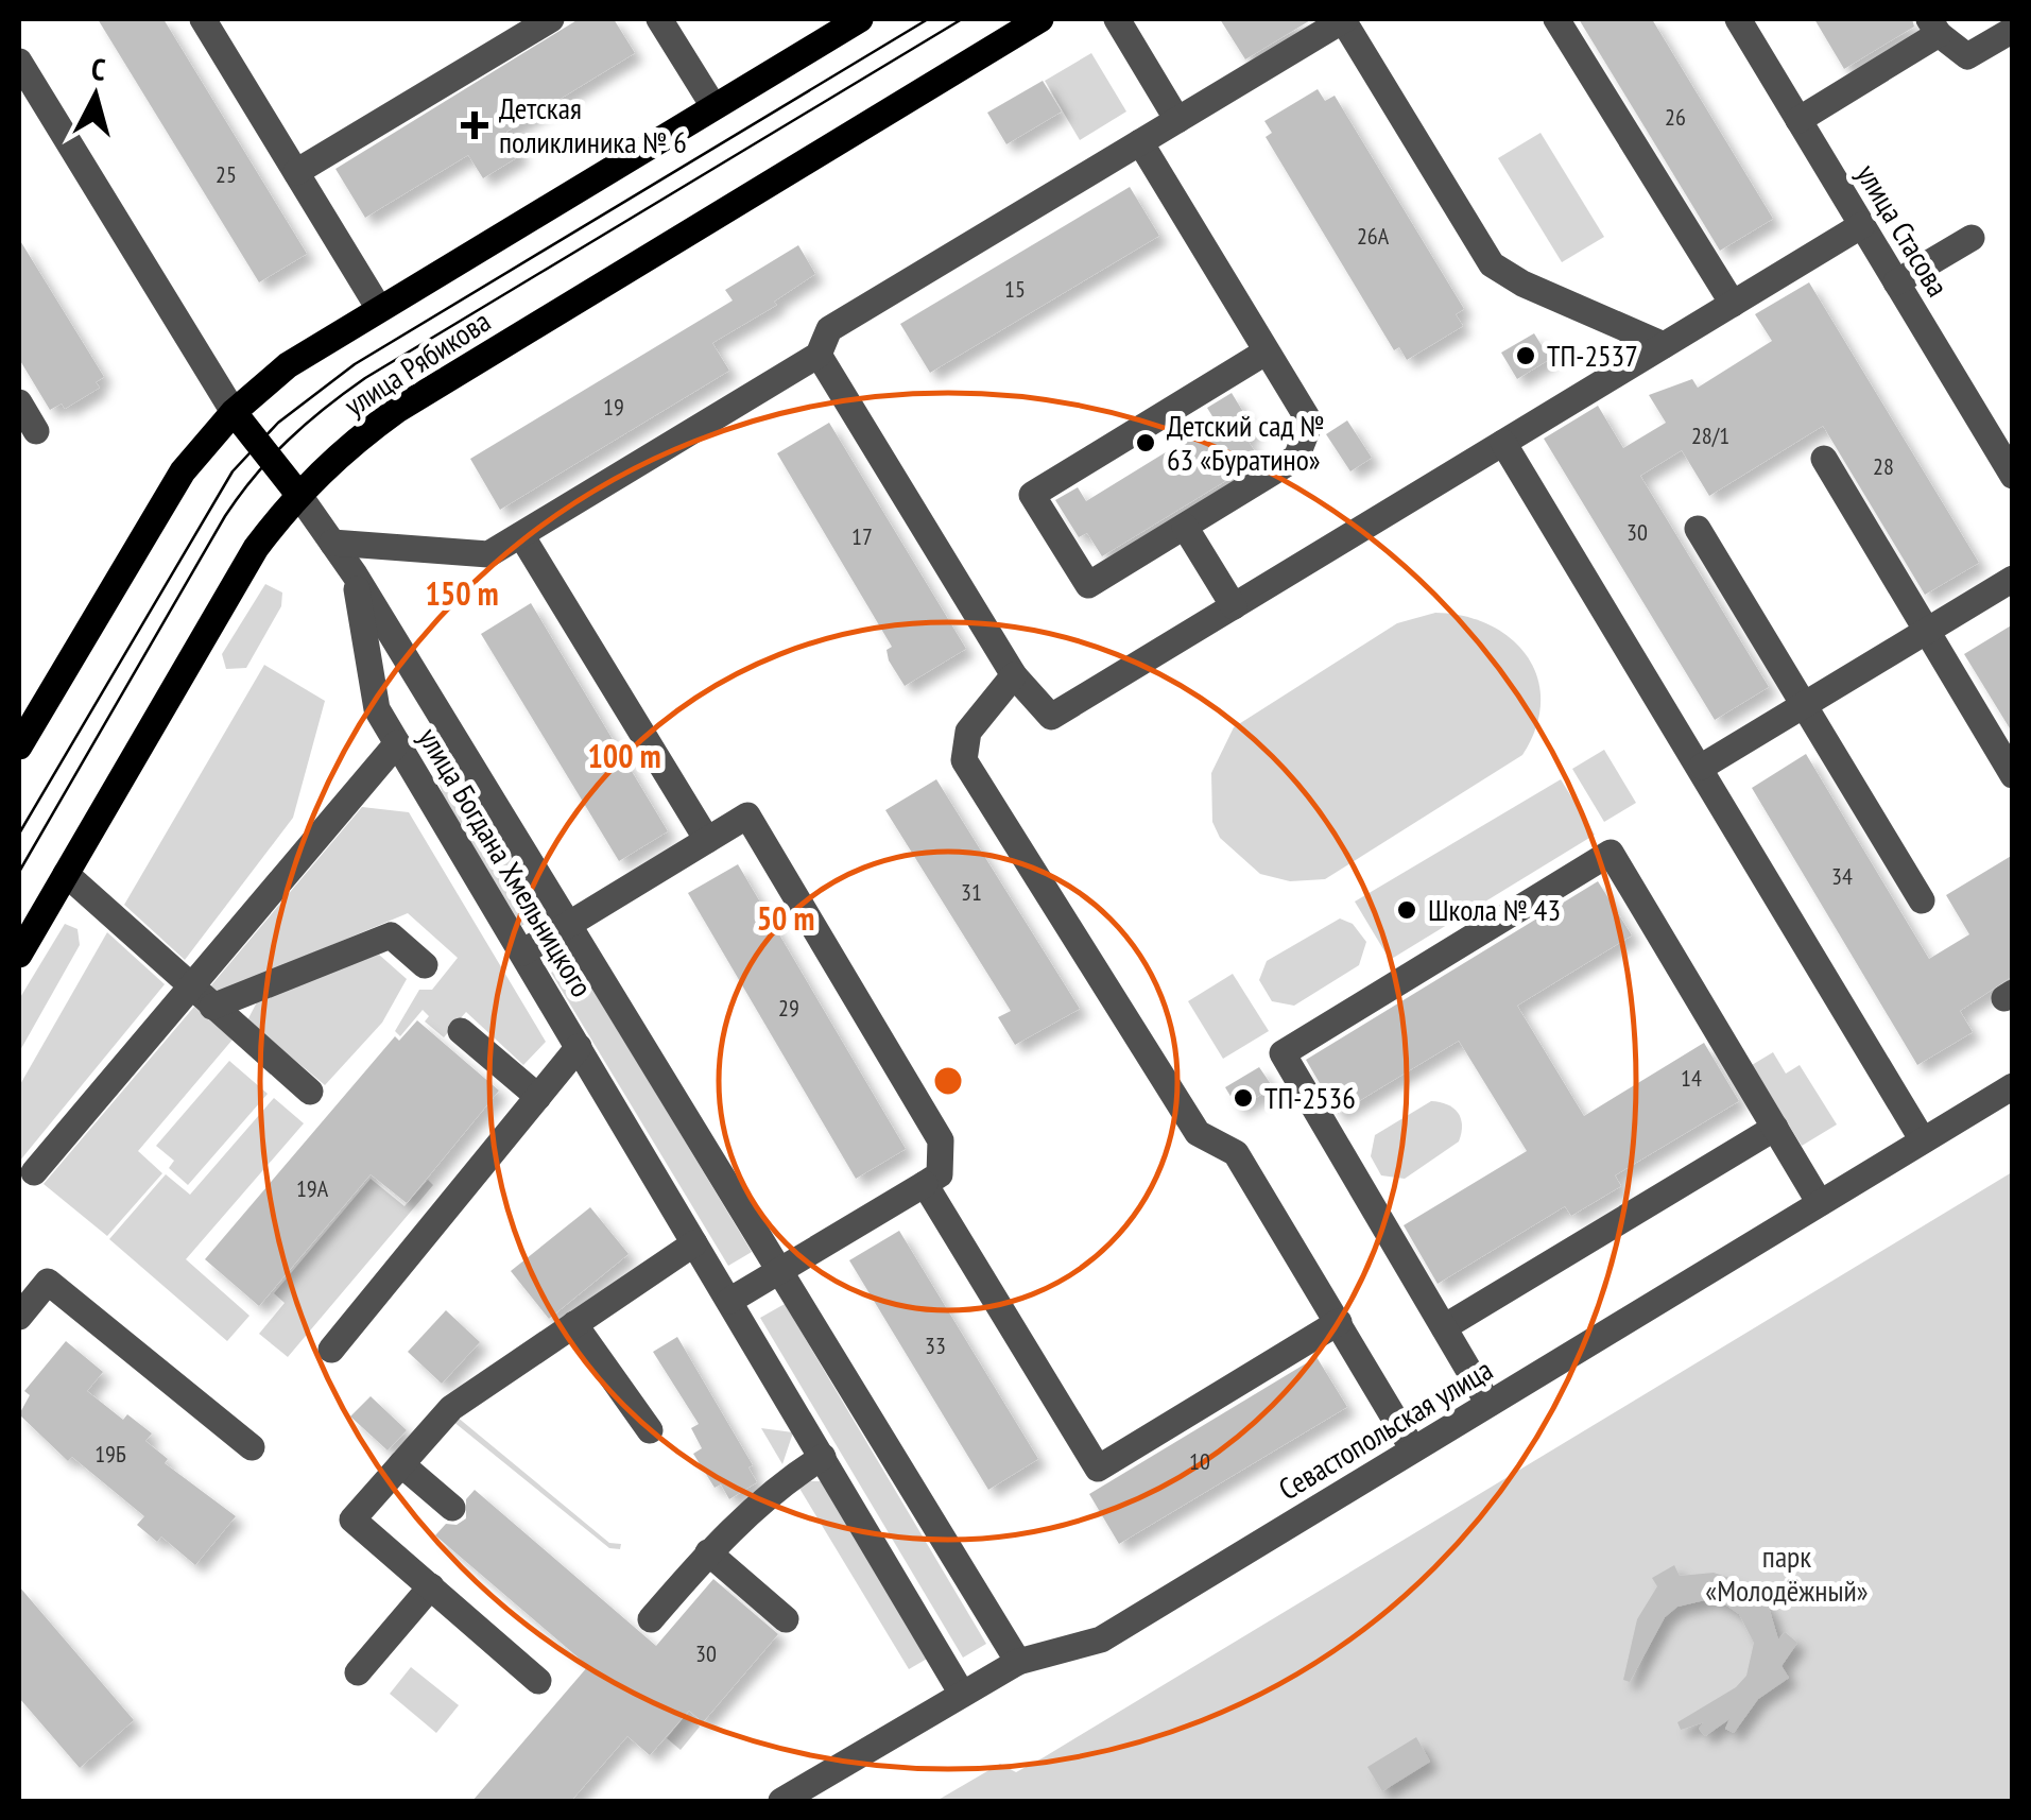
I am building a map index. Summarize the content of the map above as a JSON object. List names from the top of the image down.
{
  "streets": {
    "main road": ["улица Рябикова", "улица Богдана Хмельницкого"],
    "street": ["улица Стасова", "Севастопольская улица"]
  },
  "crossings": [
    ["улица Рябикова", "улица Богдана Хмельницкого"],
    ["улица Богдана Хмельницкого", "Севастопольская улица"]
  ],
  "parks": ["парк «Молодёжный»"],
  "places": {
    "health": ["Детская поликлиника № 6"],
    "other": [
      "ТП-2537",
      "Детский сад № 63 «Буратино»",
      "Школа № 43",
      "ТП-2536"
    ]
  },
  "house_numbers": [
    "26",
    "25",
    "26А",
    "15",
    "19",
    "28/1",
    "28",
    "30",
    "17",
    "34",
    "31",
    "29",
    "14",
    "19А",
    "33",
    "19Б",
    "10",
    "30"
  ],
  "north": "top",
  "rings": ["150 m", "100 m", "50 m"]
}
